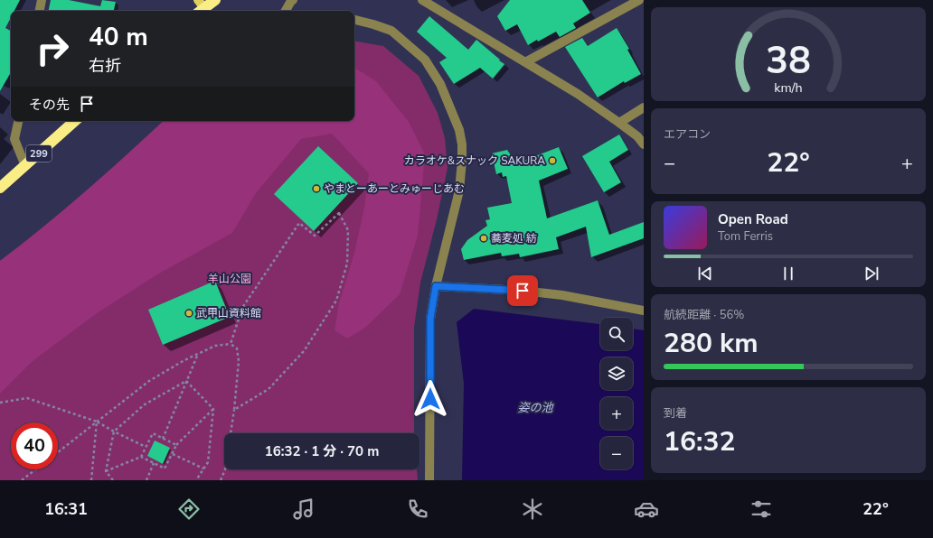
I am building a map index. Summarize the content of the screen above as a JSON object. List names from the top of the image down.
{
  "streets": {
    "highway": ["299"]
  },
  "water": ["姿の池"],
  "parks": ["羊山公園"],
  "places": [
    "カラオケ&スナック SAKURA",
    "やまとーあーとみゅーじあむ",
    "蕎麦処 紡",
    "武甲山資料館"
  ],
  "page": {
    "turn": ["40 m", "右折"],
    "then": "その先",
    "tile": [
      "エアコン",
      ["航続距離 · 56%", "280 km"],
      ["到着", "16:32"]
    ],
    "heat": ["−", "22°", "+"],
    "song": ["Open Road", "Tom Ferris"],
    "map_buttons": ["+", "−"],
    "limit": "40",
    "trip": "16:32 · 1 分 · 70 m",
    "tabs": ["16:31", "22°"],
    "gauge": ["38", "km/h"]
  }
}
